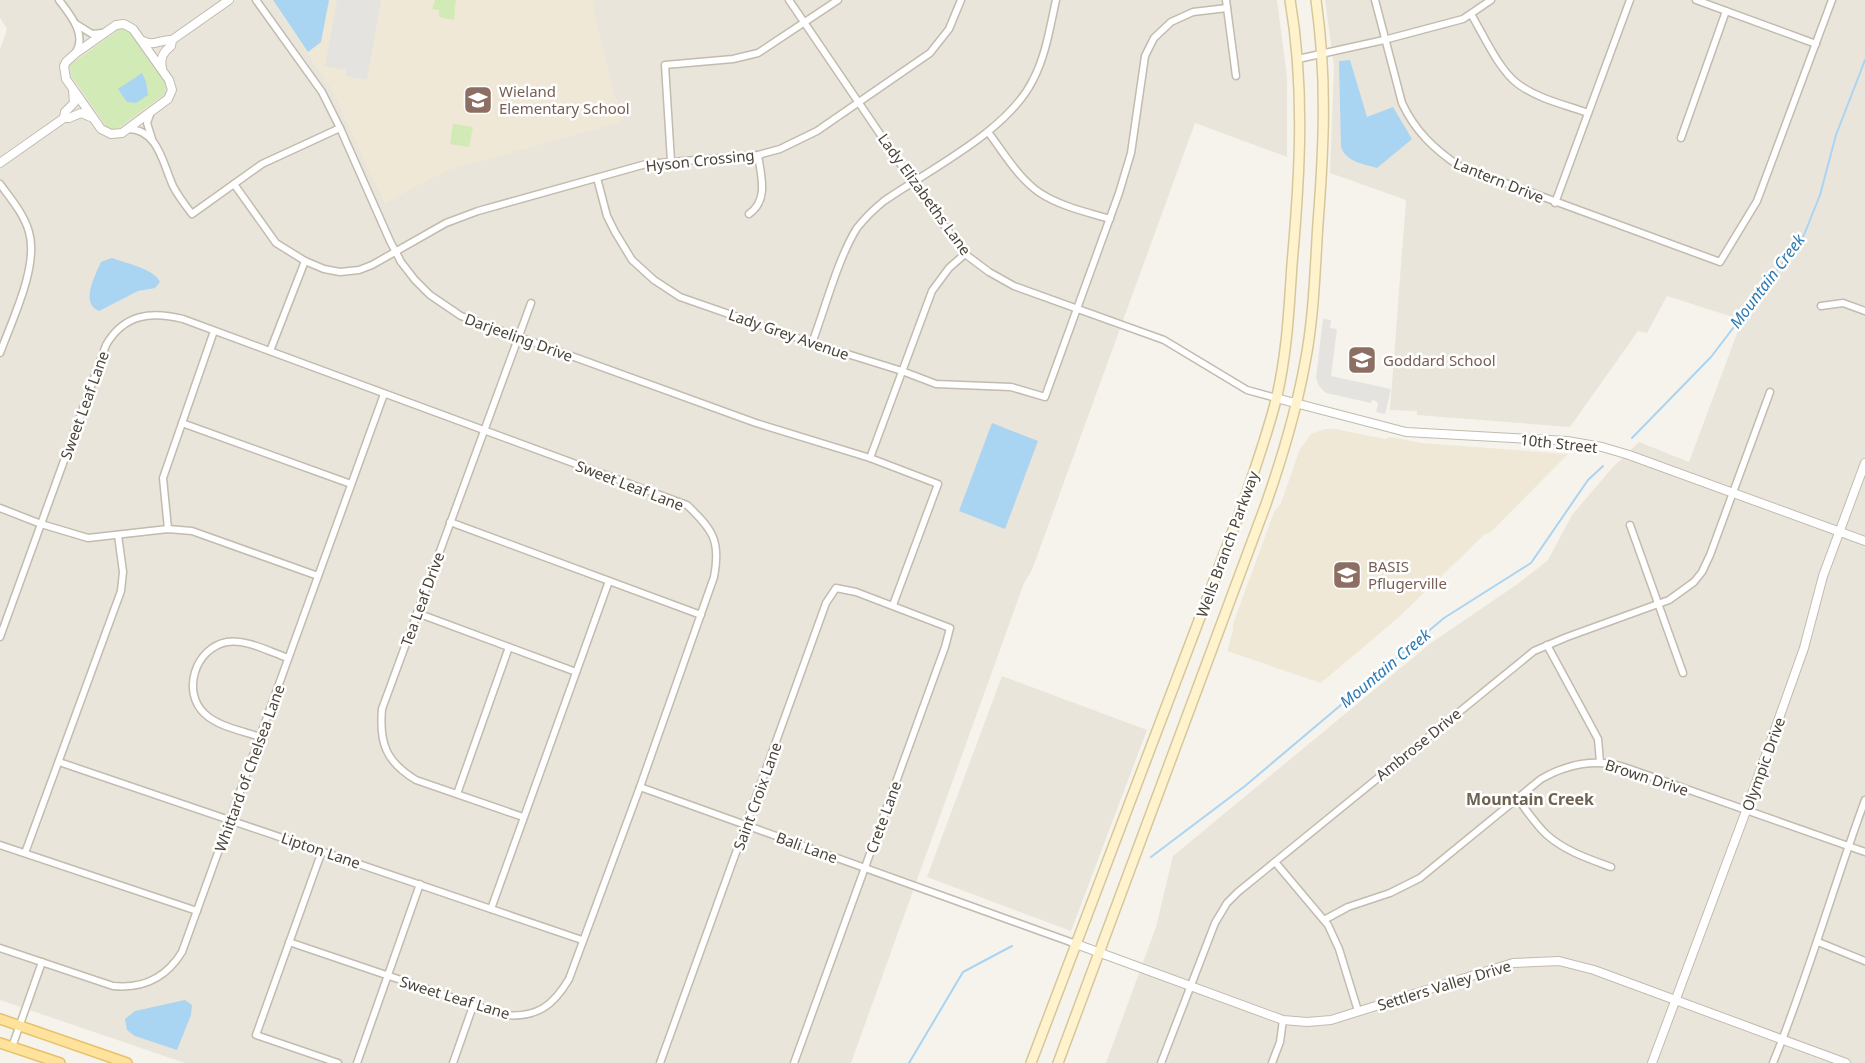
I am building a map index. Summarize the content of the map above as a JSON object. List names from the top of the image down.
{
  "streets": {
    "main road": ["Wells Branch Parkway"],
    "street": [
      "Hyson Crossing",
      "Lantern Drive",
      "Lady Elizabeths Lane",
      "Lady Grey Avenue",
      "Darjeeling Drive",
      "Sweet Leaf Lane",
      "10th Street",
      "Tea Leaf Drive",
      "Ambrose Drive",
      "Olympic Drive",
      "Whittard of Chelsea Lane",
      "Brown Drive",
      "Saint Croix Lane",
      "Crete Lane",
      "Bali Lane",
      "Lipton Lane",
      "Settlers Valley Drive"
    ]
  },
  "crossings": [
    ["Hyson Crossing", "Lady Elizabeths Lane"],
    ["Hyson Crossing", "Lady Grey Avenue"],
    ["Hyson Crossing", "Darjeeling Drive"],
    ["Lady Elizabeths Lane", "Lady Grey Avenue"],
    ["Lady Elizabeths Lane", "10th Street"],
    ["Lady Elizabeths Lane", "Wells Branch Parkway"],
    ["Darjeeling Drive", "Tea Leaf Drive"],
    ["Darjeeling Drive", "Saint Croix Lane"],
    ["Darjeeling Drive", "Crete Lane"],
    ["Sweet Leaf Lane", "Tea Leaf Drive"],
    ["Sweet Leaf Lane", "Whittard of Chelsea Lane"],
    ["Sweet Leaf Lane", "Bali Lane"],
    ["Sweet Leaf Lane", "Lipton Lane"],
    ["10th Street", "Wells Branch Parkway"],
    ["10th Street", "Ambrose Drive"],
    ["10th Street", "Olympic Drive"],
    ["Wells Branch Parkway", "Bali Lane"],
    ["Wells Branch Parkway", "Settlers Valley Drive"],
    ["Ambrose Drive", "Settlers Valley Drive"],
    ["Olympic Drive", "Brown Drive"],
    ["Olympic Drive", "Settlers Valley Drive"],
    ["Whittard of Chelsea Lane", "Lipton Lane"],
    ["Saint Croix Lane", "Crete Lane"],
    ["Saint Croix Lane", "Bali Lane"],
    ["Crete Lane", "Bali Lane"],
    ["Bali Lane", "Settlers Valley Drive"]
  ],
  "districts": ["Mountain Creek"],
  "water": ["Mountain Creek"],
  "places": {
    "school or university": ["Wieland Elementary School", "Goddard School", "BASIS Pflugerville"]
  }
}
